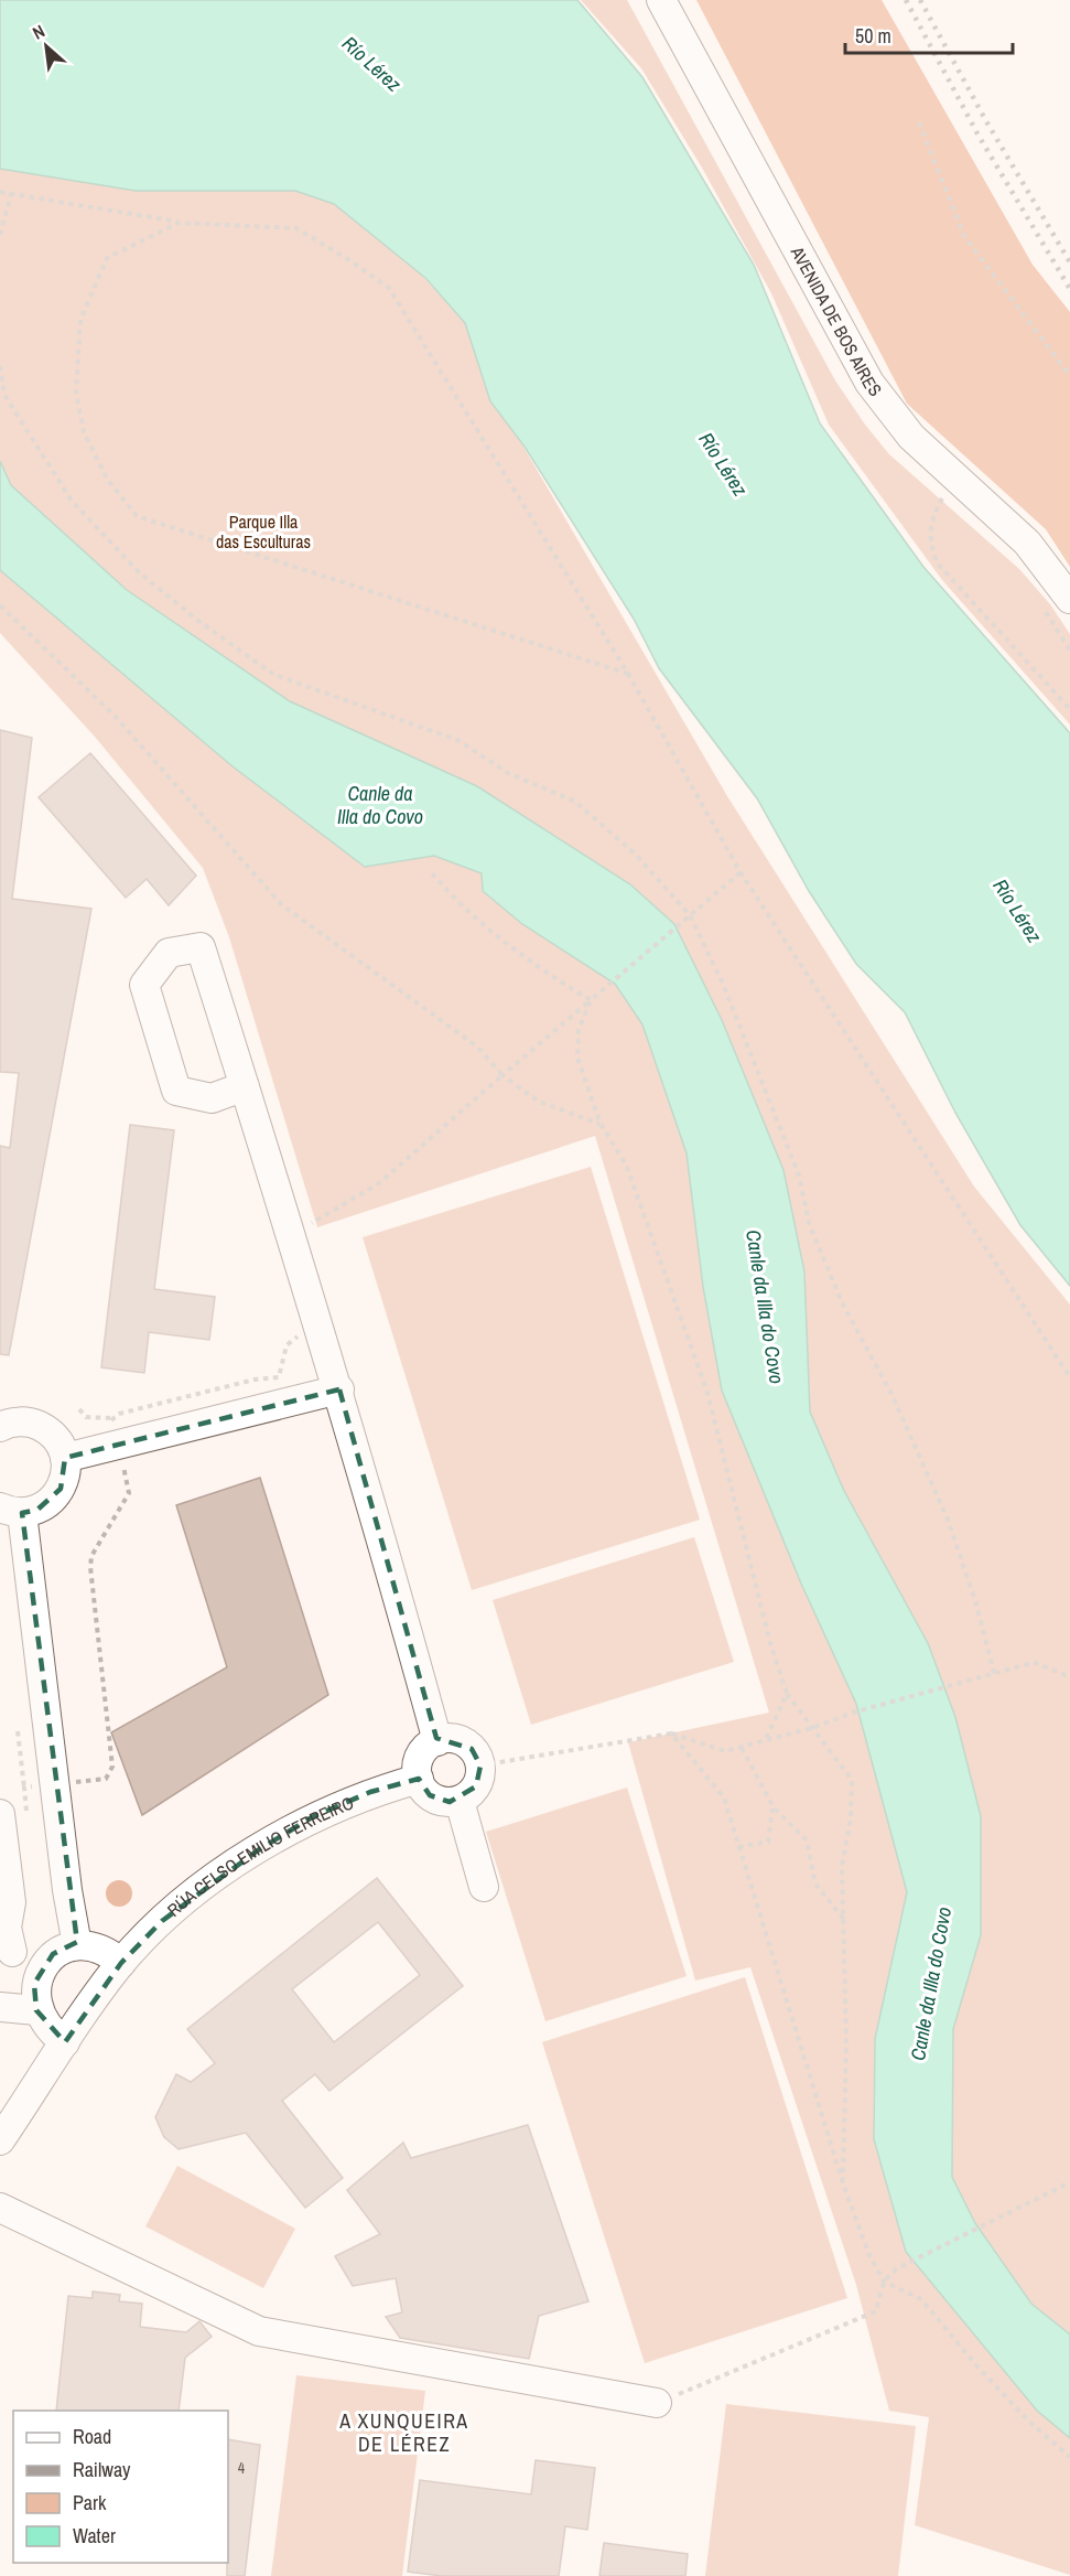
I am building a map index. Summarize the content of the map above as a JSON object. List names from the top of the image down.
{
  "streets": {
    "street": ["AVENIDA DE BOS AIRES", "RÚA CELSO EMILIO FERREIRO"]
  },
  "districts": ["A XUNQUEIRA DE LÉREZ"],
  "water": ["Río Lérez", "Canle da Illa do Covo"],
  "parks": ["Parque Illa das Esculturas"],
  "house_numbers": ["4"],
  "legend": [
    "Road",
    "Railway",
    "Park",
    "Water"
  ],
  "scale_bar": "50 m",
  "north": "top left"
}
